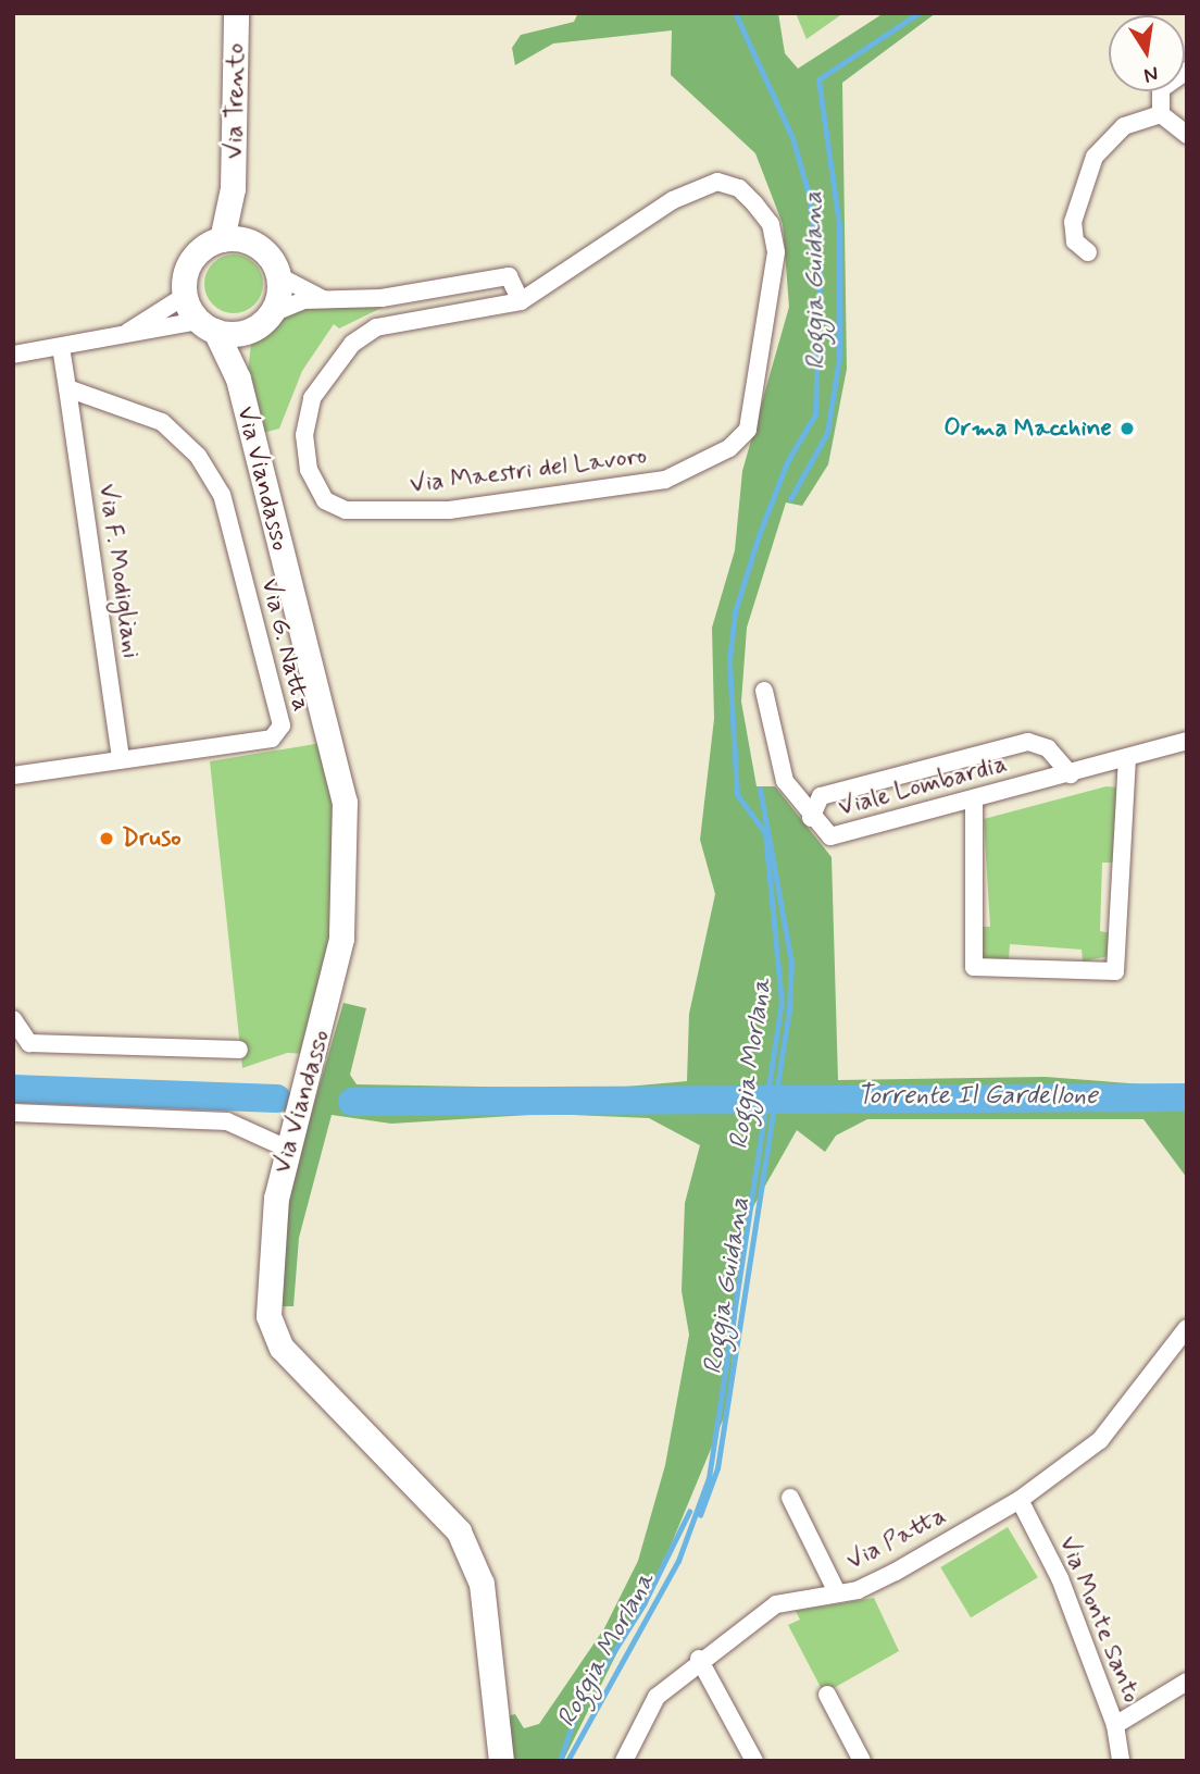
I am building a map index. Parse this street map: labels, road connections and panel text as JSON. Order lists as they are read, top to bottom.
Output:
{
  "streets": {
    "street": [
      "Via Trento",
      "Via Maestri del Lavoro",
      "Via Viandasso",
      "Via F. Modigliani",
      "Via G. Natta",
      "Viale Lombardia",
      "Via Patta",
      "Via Monte Santo"
    ]
  },
  "crossings": [
    ["Via Trento", "Via Viandasso"],
    ["Via F. Modigliani", "Via G. Natta"],
    ["Via Patta", "Via Monte Santo"]
  ],
  "water": ["Roggia Guidana", "Roggia Morlana", "Torrente Il Gardellone"],
  "places": ["Orma Macchine", "Druso"],
  "north": "bottom"
}
